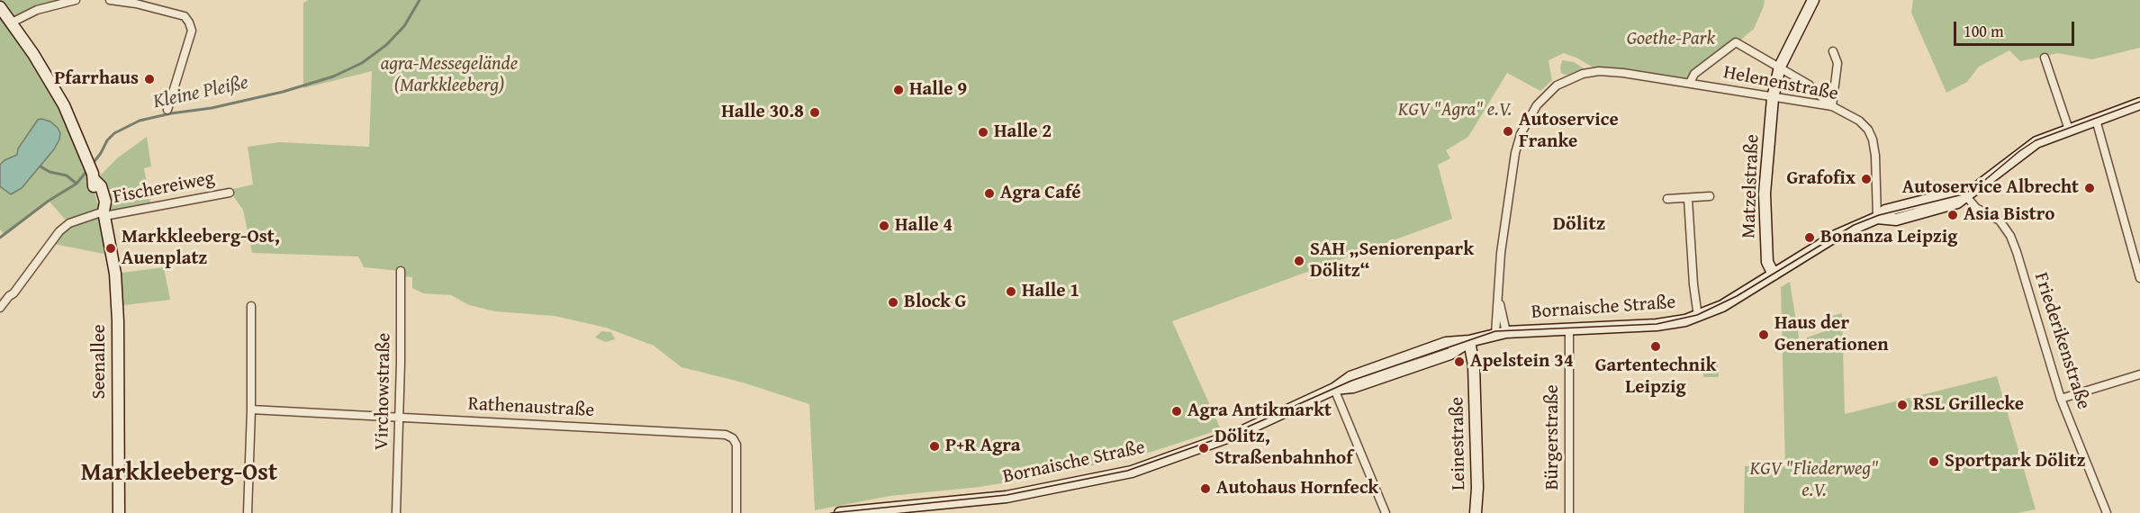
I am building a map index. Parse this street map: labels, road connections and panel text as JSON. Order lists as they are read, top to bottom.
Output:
{
  "streets": {
    "main road": [
      "Matzelstraße",
      "Bornaische Straße",
      "Seenallee",
      "Leinestraße"
    ],
    "street": [
      "Helenenstraße",
      "Fischereiweg",
      "Friederikenstraße",
      "Virchowstraße",
      "Rathenaustraße",
      "Bürgerstraße"
    ]
  },
  "crossings": [
    ["Helenenstraße", "Matzelstraße"],
    ["Helenenstraße", "Bornaische Straße"],
    ["Matzelstraße", "Bornaische Straße"],
    ["Fischereiweg", "Seenallee"],
    ["Bornaische Straße", "Friederikenstraße"],
    ["Bornaische Straße", "Bürgerstraße"],
    ["Bornaische Straße", "Leinestraße"],
    ["Virchowstraße", "Rathenaustraße"]
  ],
  "districts": ["Dölitz", "Markkleeberg-Ost"],
  "water": ["Kleine Pleiße"],
  "parks": [
    "Goethe-Park",
    "agra-Messegelände (Markkleeberg)",
    "KGV \"Agra\" e.V.",
    "KGV \"Fliederweg\" e.V."
  ],
  "places": [
    "Pfarrhaus",
    "Halle 9",
    "Halle 30.8",
    "Autoservice Franke",
    "Halle 2",
    "Grafofix",
    "Autoservice Albrecht",
    "Agra Café",
    "Asia Bistro",
    "Halle 4",
    "Bonanza Leipzig",
    "Markkleeberg-Ost, Auenplatz",
    "SAH „Seniorenpark Dölitz“",
    "Halle 1",
    "Block G",
    "Haus der Generationen",
    "Gartentechnik Leipzig",
    "Apelstein 34",
    "RSL Grillecke",
    "Agra Antikmarkt",
    "P+R Agra",
    "Dölitz, Straßenbahnhof",
    "Sportpark Dölitz",
    "Autohaus Hornfeck"
  ],
  "scale_bar": "100 m"
}
